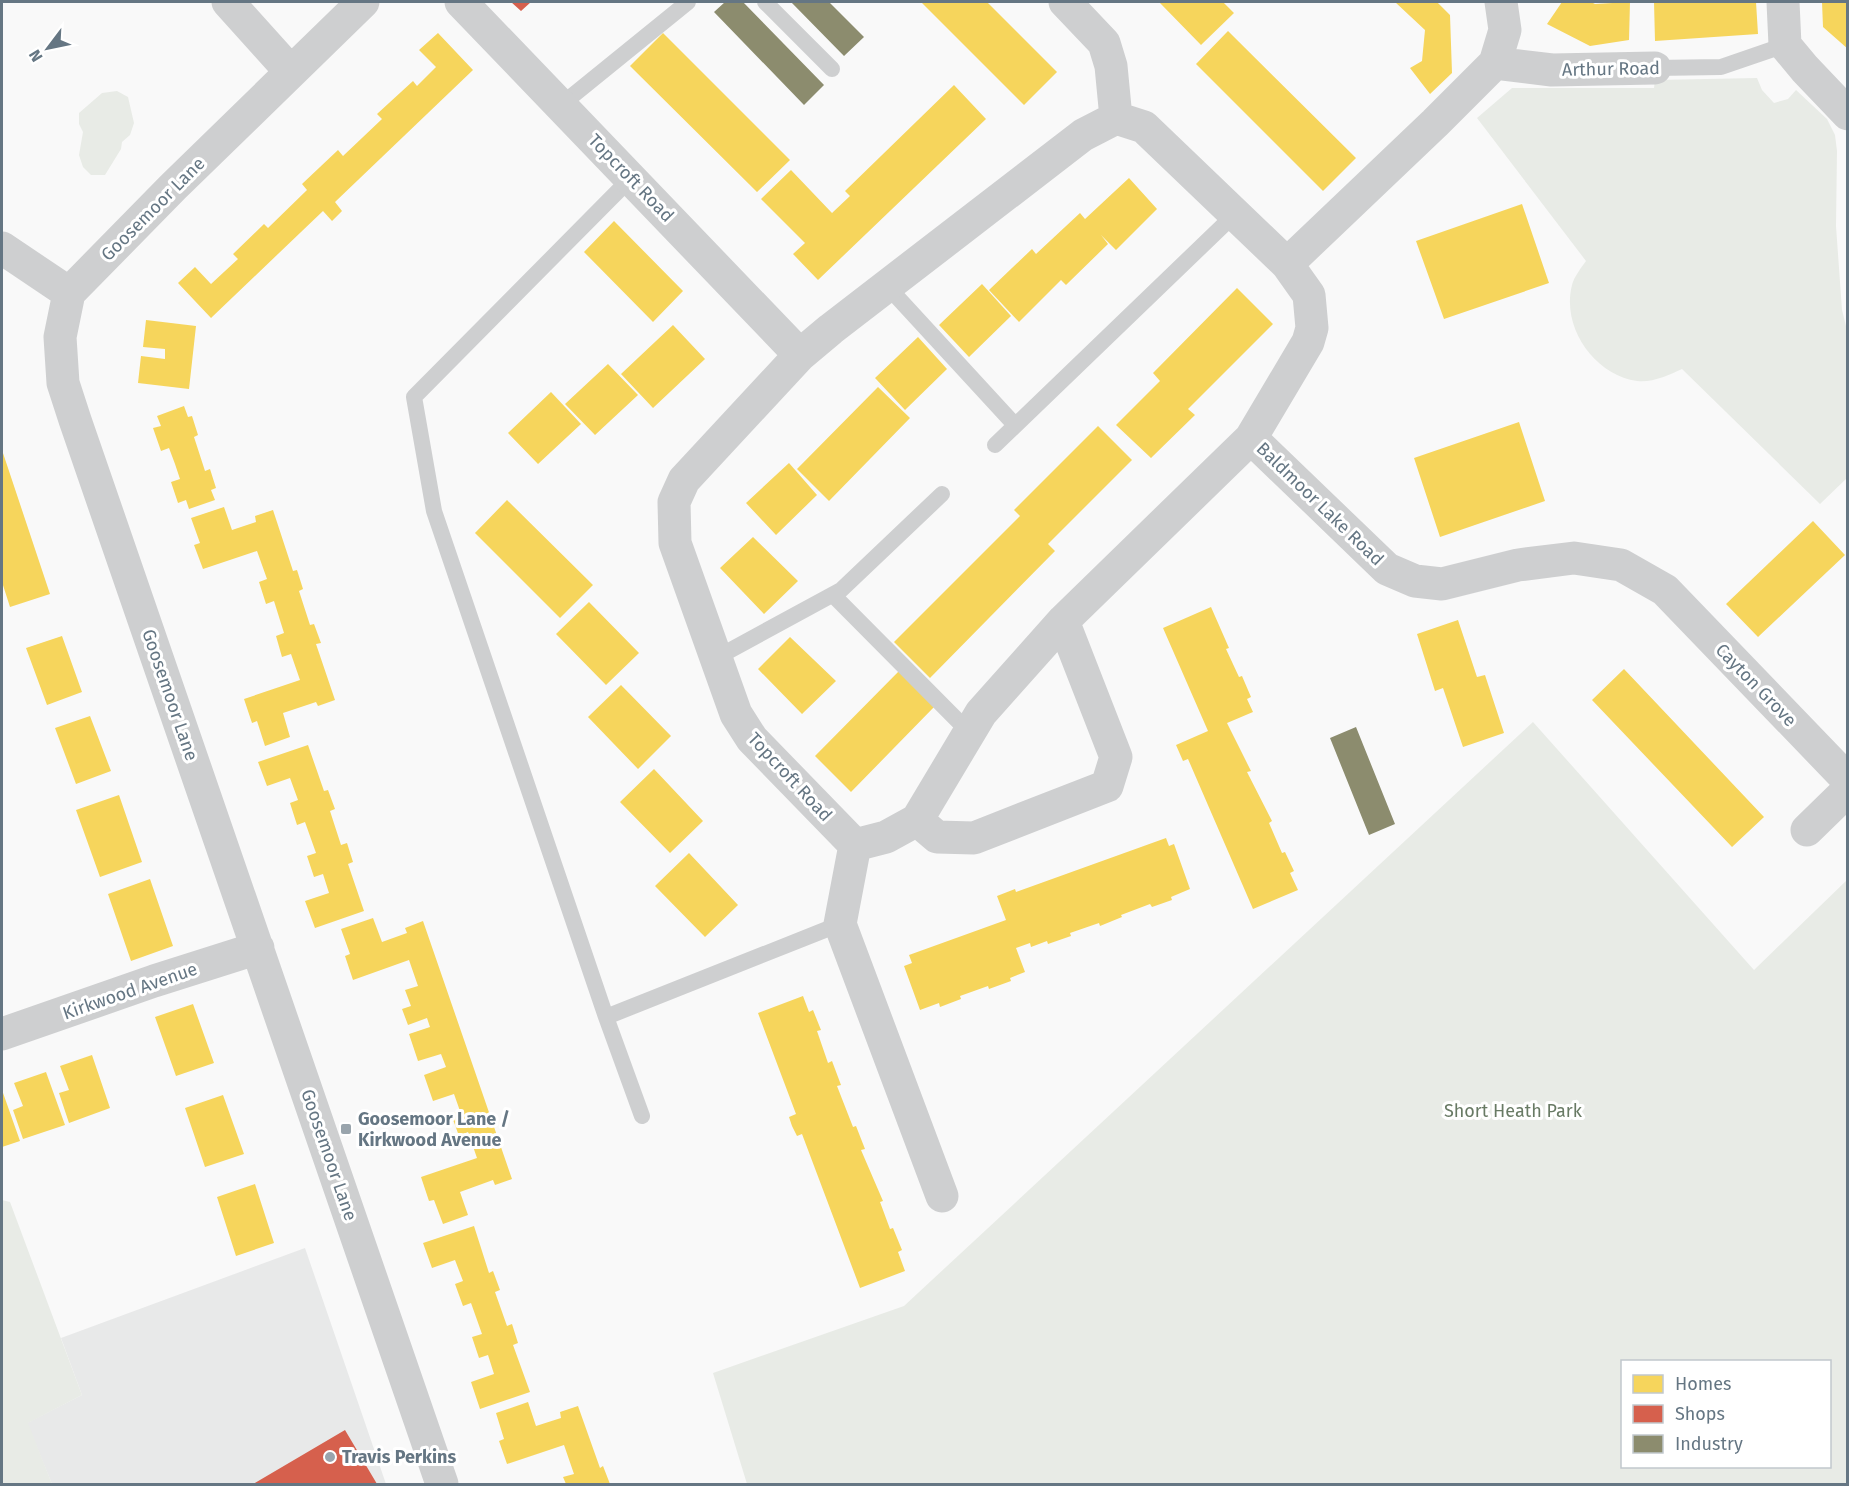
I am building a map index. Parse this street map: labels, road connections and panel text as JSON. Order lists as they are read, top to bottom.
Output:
{
  "streets": {
    "street": [
      "Arthur Road",
      "Topcroft Road",
      "Goosemoor Lane",
      "Baldmoor Lake Road",
      "Cayton Grove",
      "Kirkwood Avenue"
    ]
  },
  "crossings": [
    ["Goosemoor Lane", "Kirkwood Avenue"],
    ["Baldmoor Lake Road", "Cayton Grove"]
  ],
  "parks": ["Short Heath Park"],
  "places": {
    "transit": ["Goosemoor Lane / Kirkwood Avenue"],
    "other": ["Travis Perkins"]
  },
  "legend": ["Homes", "Shops", "Industry"],
  "north": "bottom left"
}
